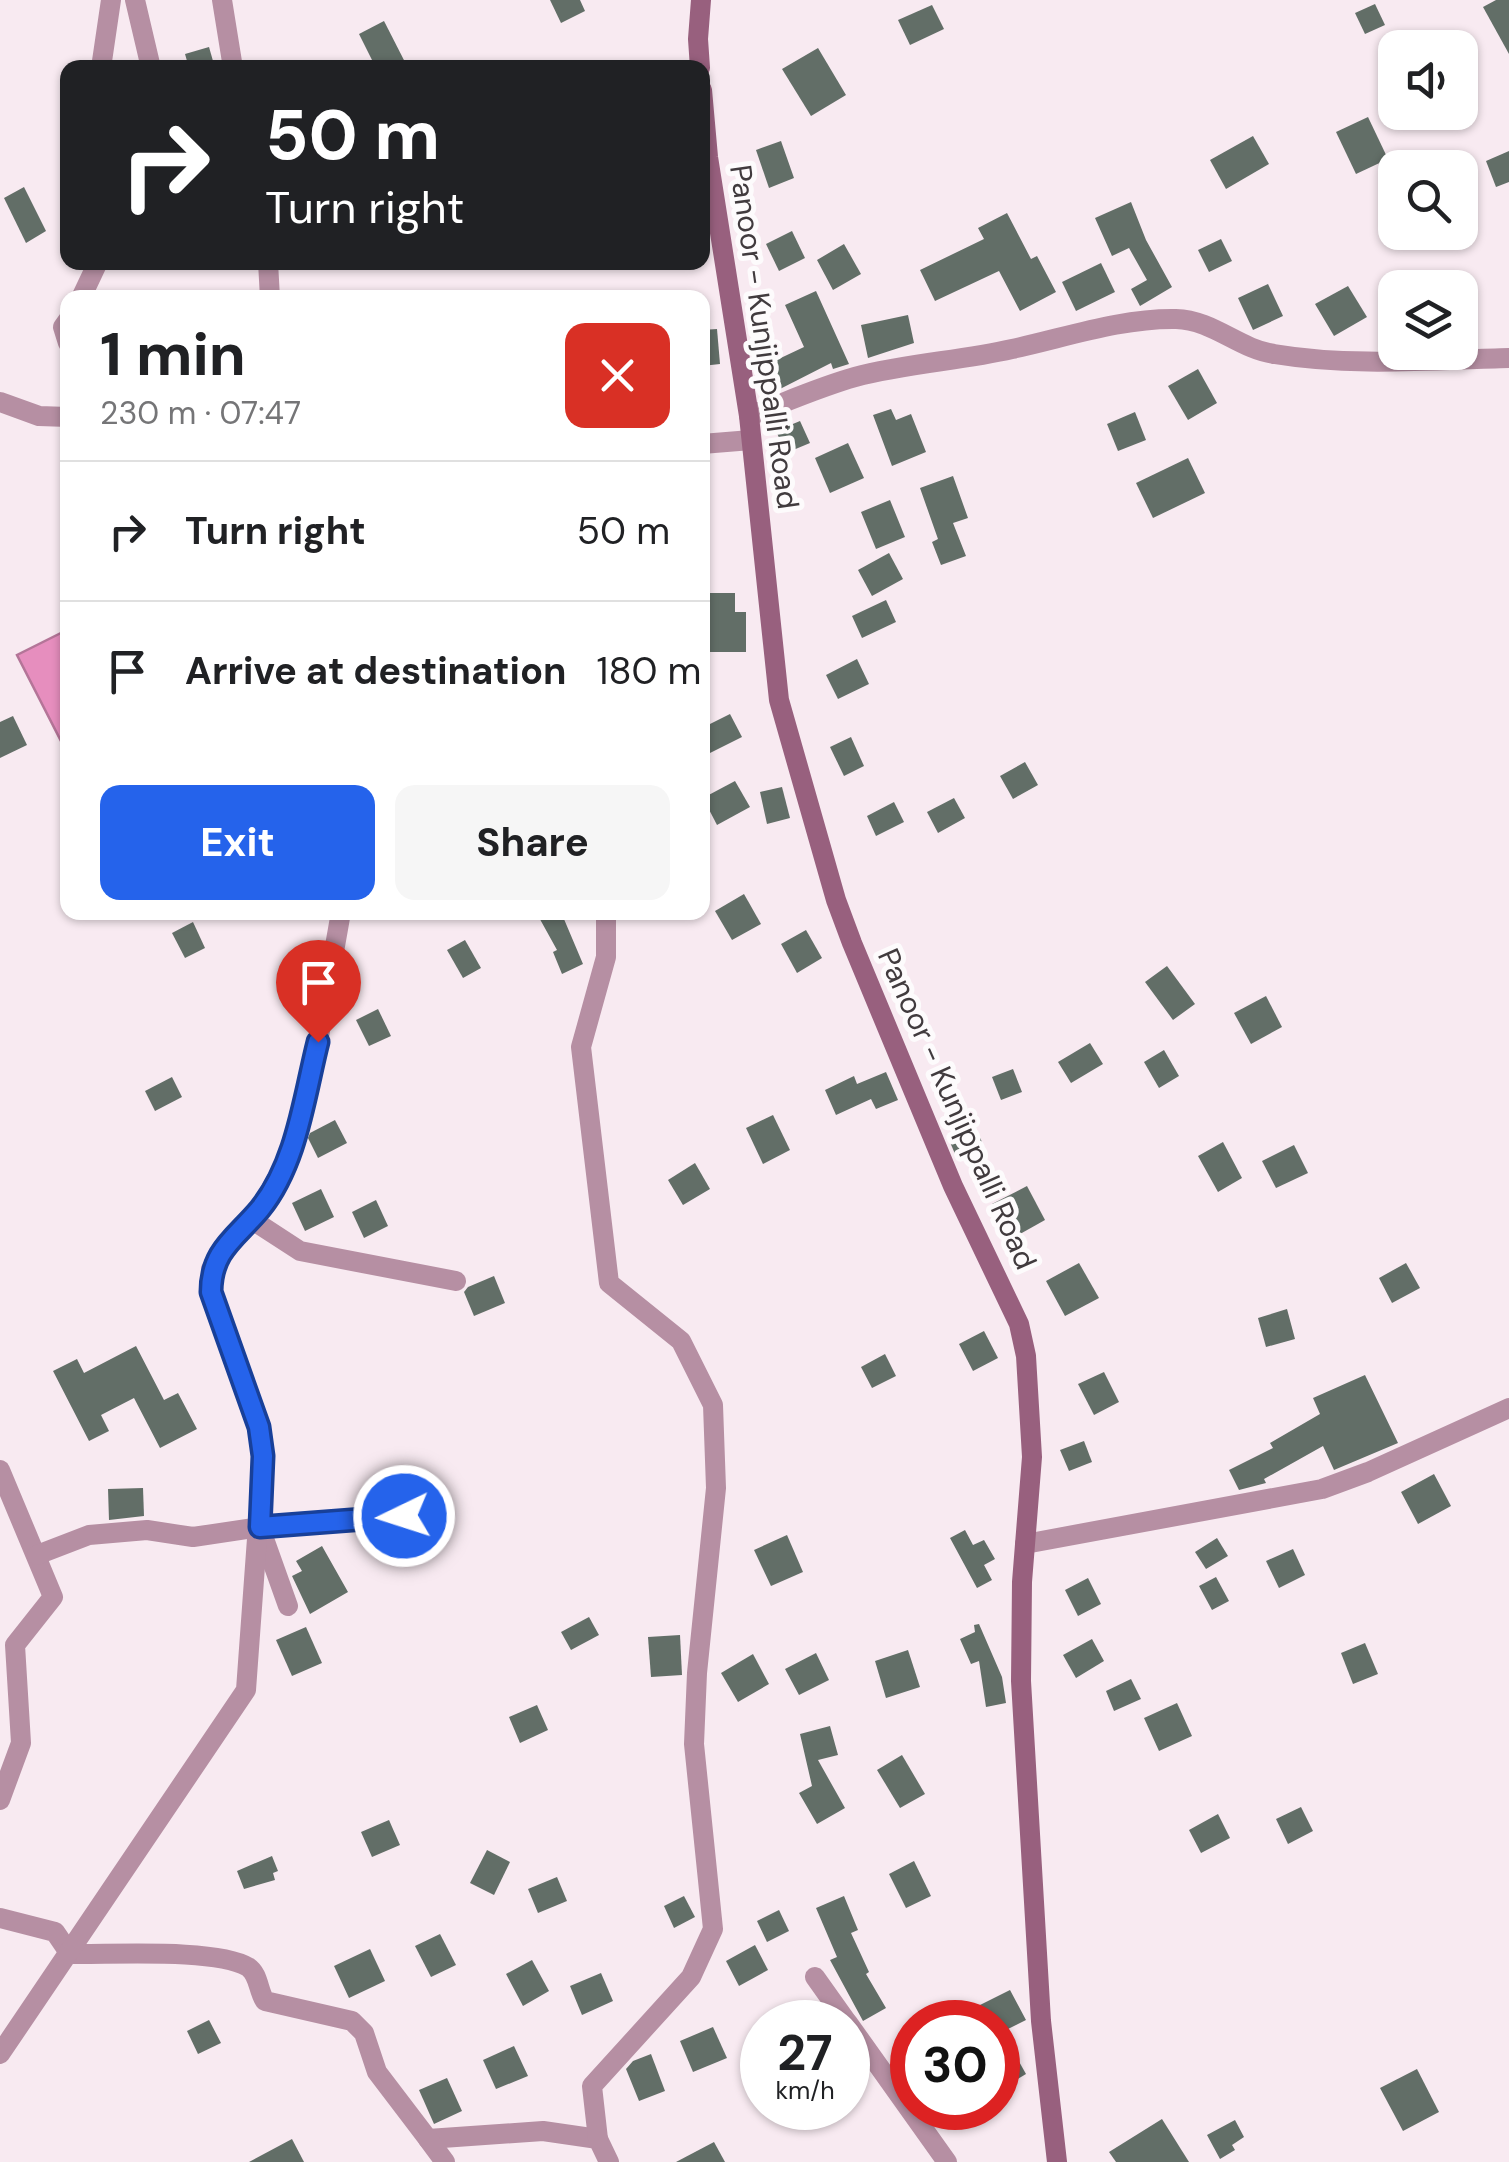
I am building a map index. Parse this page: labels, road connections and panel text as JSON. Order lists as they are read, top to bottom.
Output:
{
  "streets": {
    "main road": ["Panoor - Kunjippalli Road"]
  },
  "page": {
    "turn": ["50 m", "Turn right"],
    "heading": ["1 min", "230 m · 07:47"],
    "list": [
      {
        "name": "Turn right",
        "value": "50 m"
      },
      {
        "name": "Arrive at destination",
        "value": "180 m"
      }
    ],
    "buttons": ["Exit", "Share"],
    "speed": "27 km/h",
    "limit": "30"
  }
}
